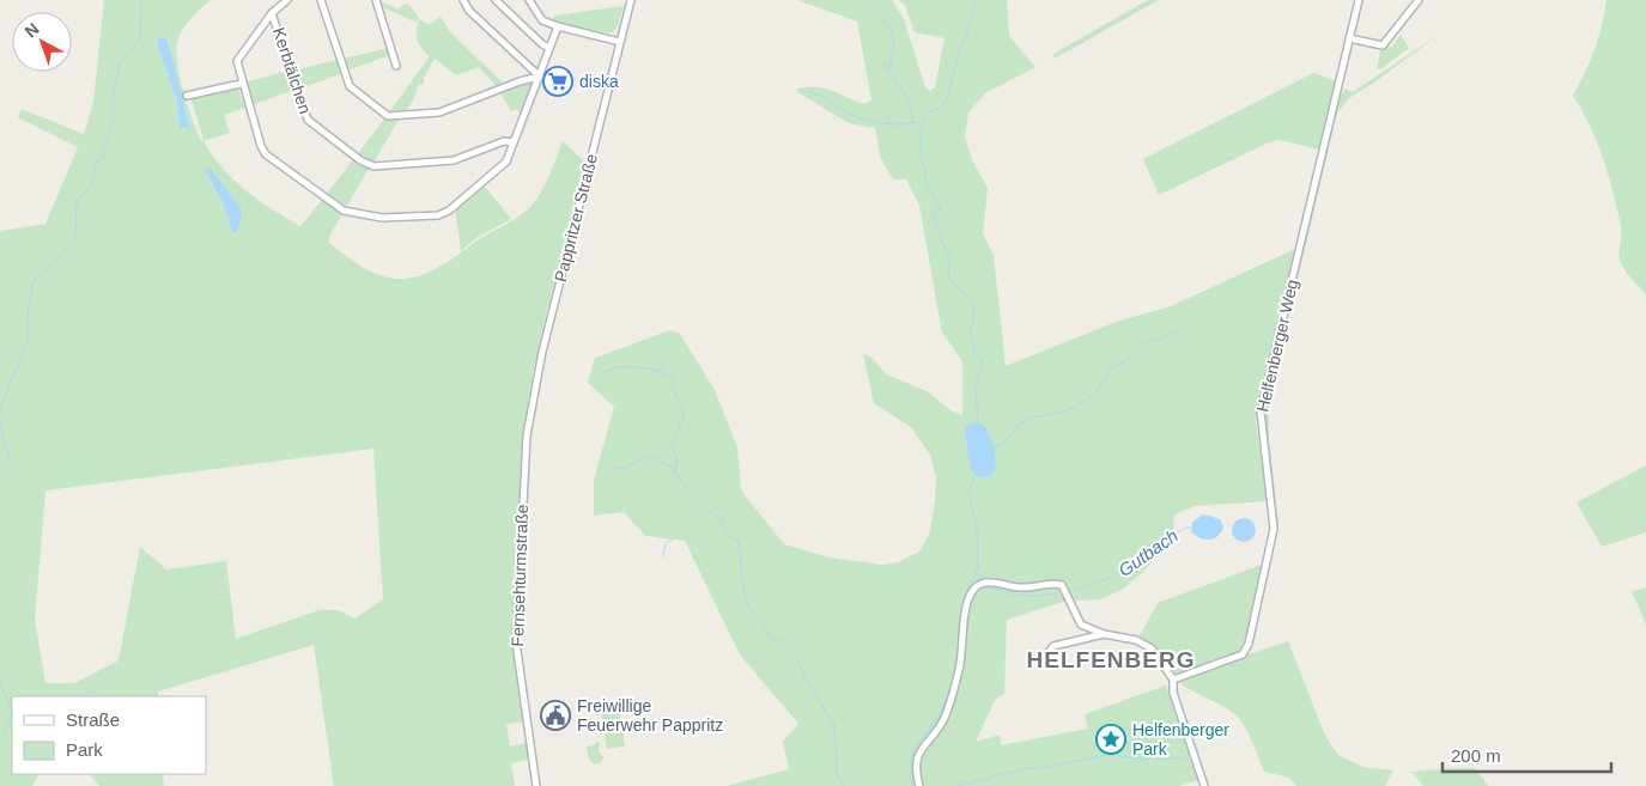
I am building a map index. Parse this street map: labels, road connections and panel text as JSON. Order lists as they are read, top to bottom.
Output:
{
  "streets": {
    "street": [
      "Kerbtälchen",
      "Pappritzer Straße",
      "Helfenberger Weg",
      "Fernsehturmstraße"
    ]
  },
  "crossings": [
    ["Pappritzer Straße", "Fernsehturmstraße"]
  ],
  "districts": ["HELFENBERG"],
  "water": ["Gutbach"],
  "places": {
    "supermarket": ["diska"],
    "public building": ["Freiwillige Feuerwehr Pappritz"],
    "place": ["Helfenberger Park"]
  },
  "legend": ["Straße", "Park"],
  "scale_bar": "200 m",
  "north": "top left"
}
